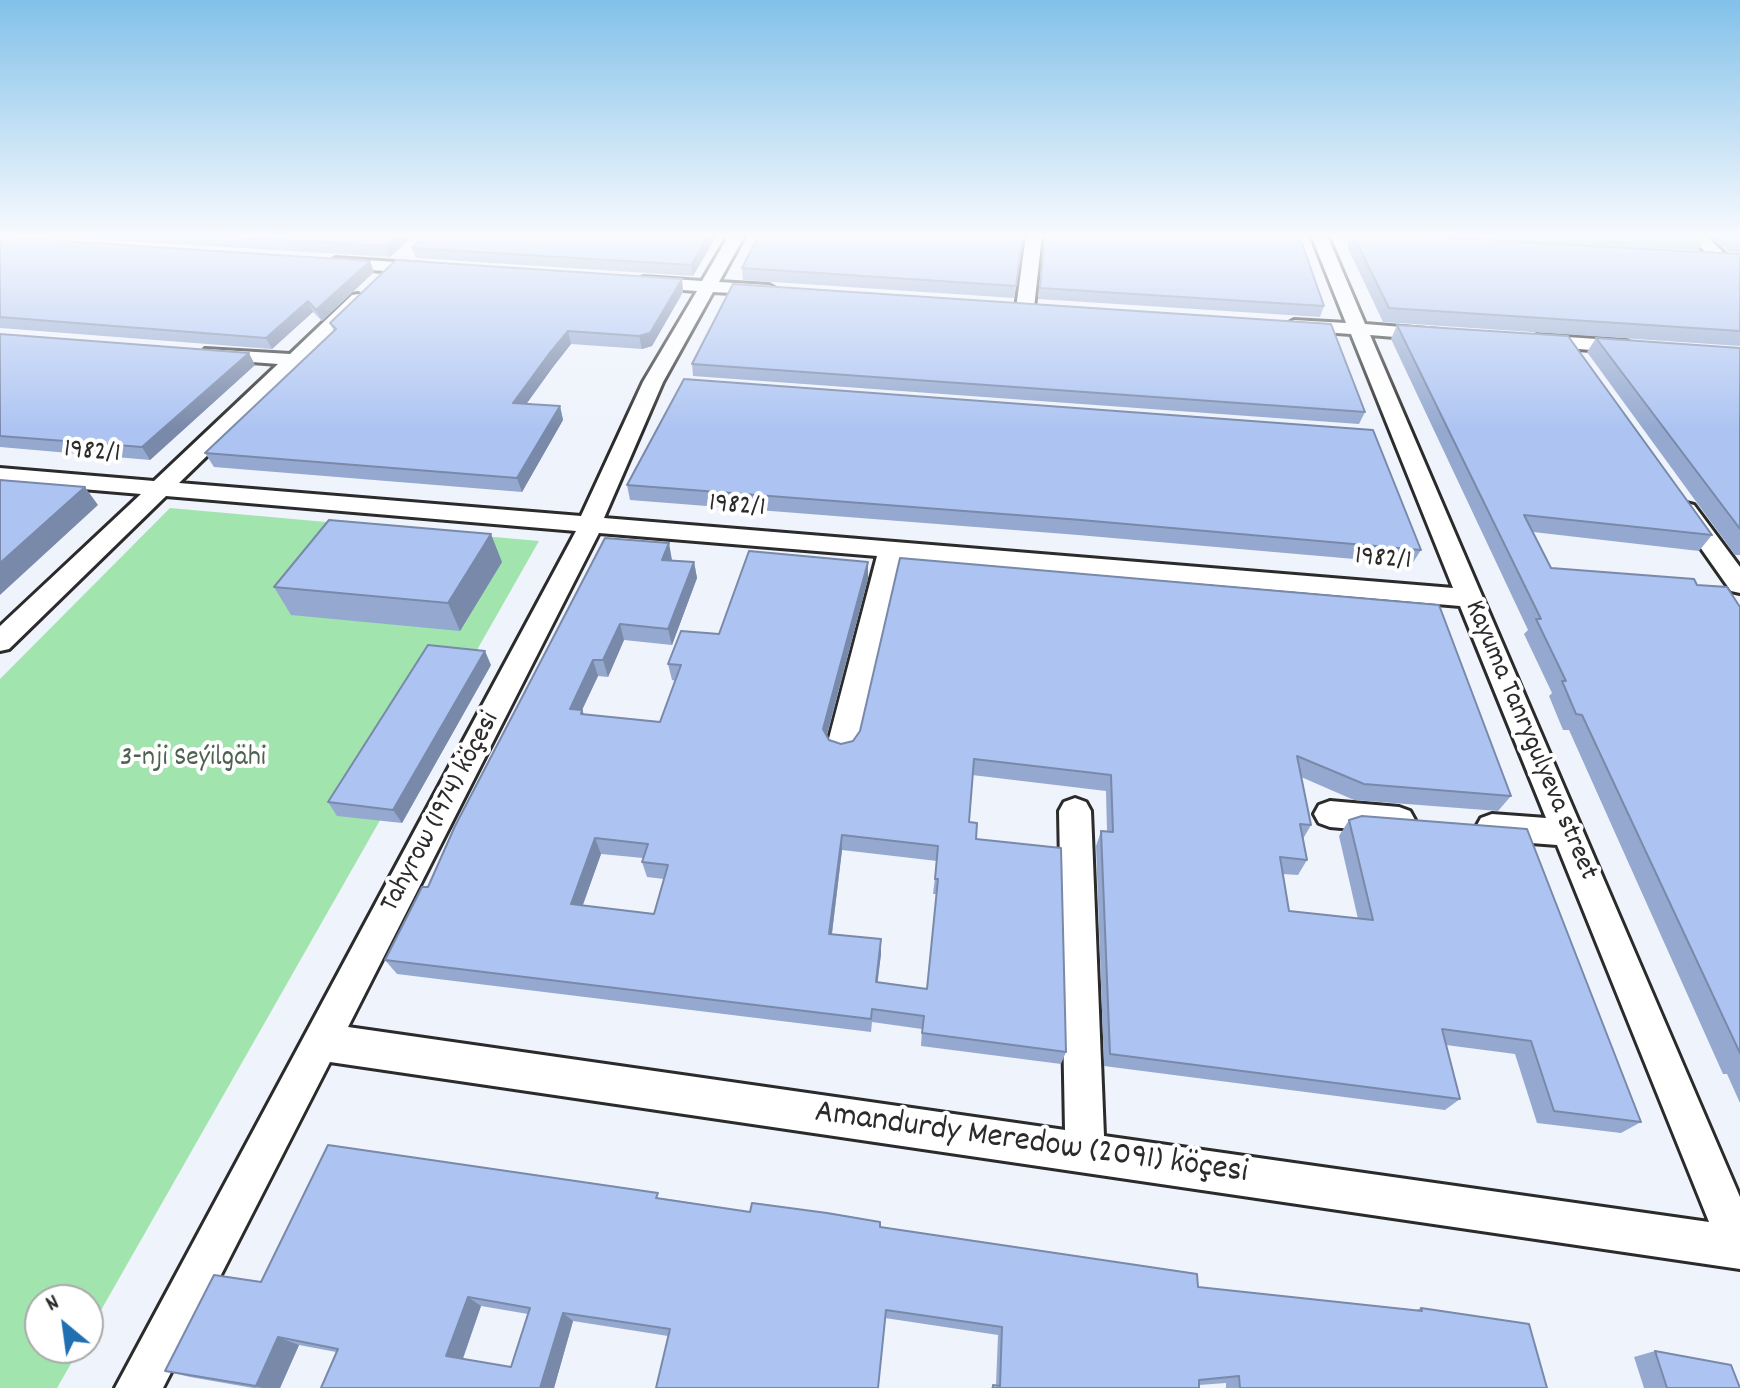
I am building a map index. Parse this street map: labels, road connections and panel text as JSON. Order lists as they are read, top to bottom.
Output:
{
  "streets": {
    "street": [
      "1982/1",
      "Kayuma Tanrygulyeva street",
      "Tahyrow (1974) köçesi",
      "Amandurdy Meredow (2091) köçesi"
    ]
  },
  "crossings": [
    ["1982/1", "Kayuma Tanrygulyeva street"],
    ["1982/1", "Tahyrow (1974) köçesi"],
    ["Kayuma Tanrygulyeva street", "Amandurdy Meredow (2091) köçesi"],
    ["Tahyrow (1974) köçesi", "Amandurdy Meredow (2091) köçesi"]
  ],
  "parks": ["3-nji Seýilgähi"],
  "north": "top left"
}
